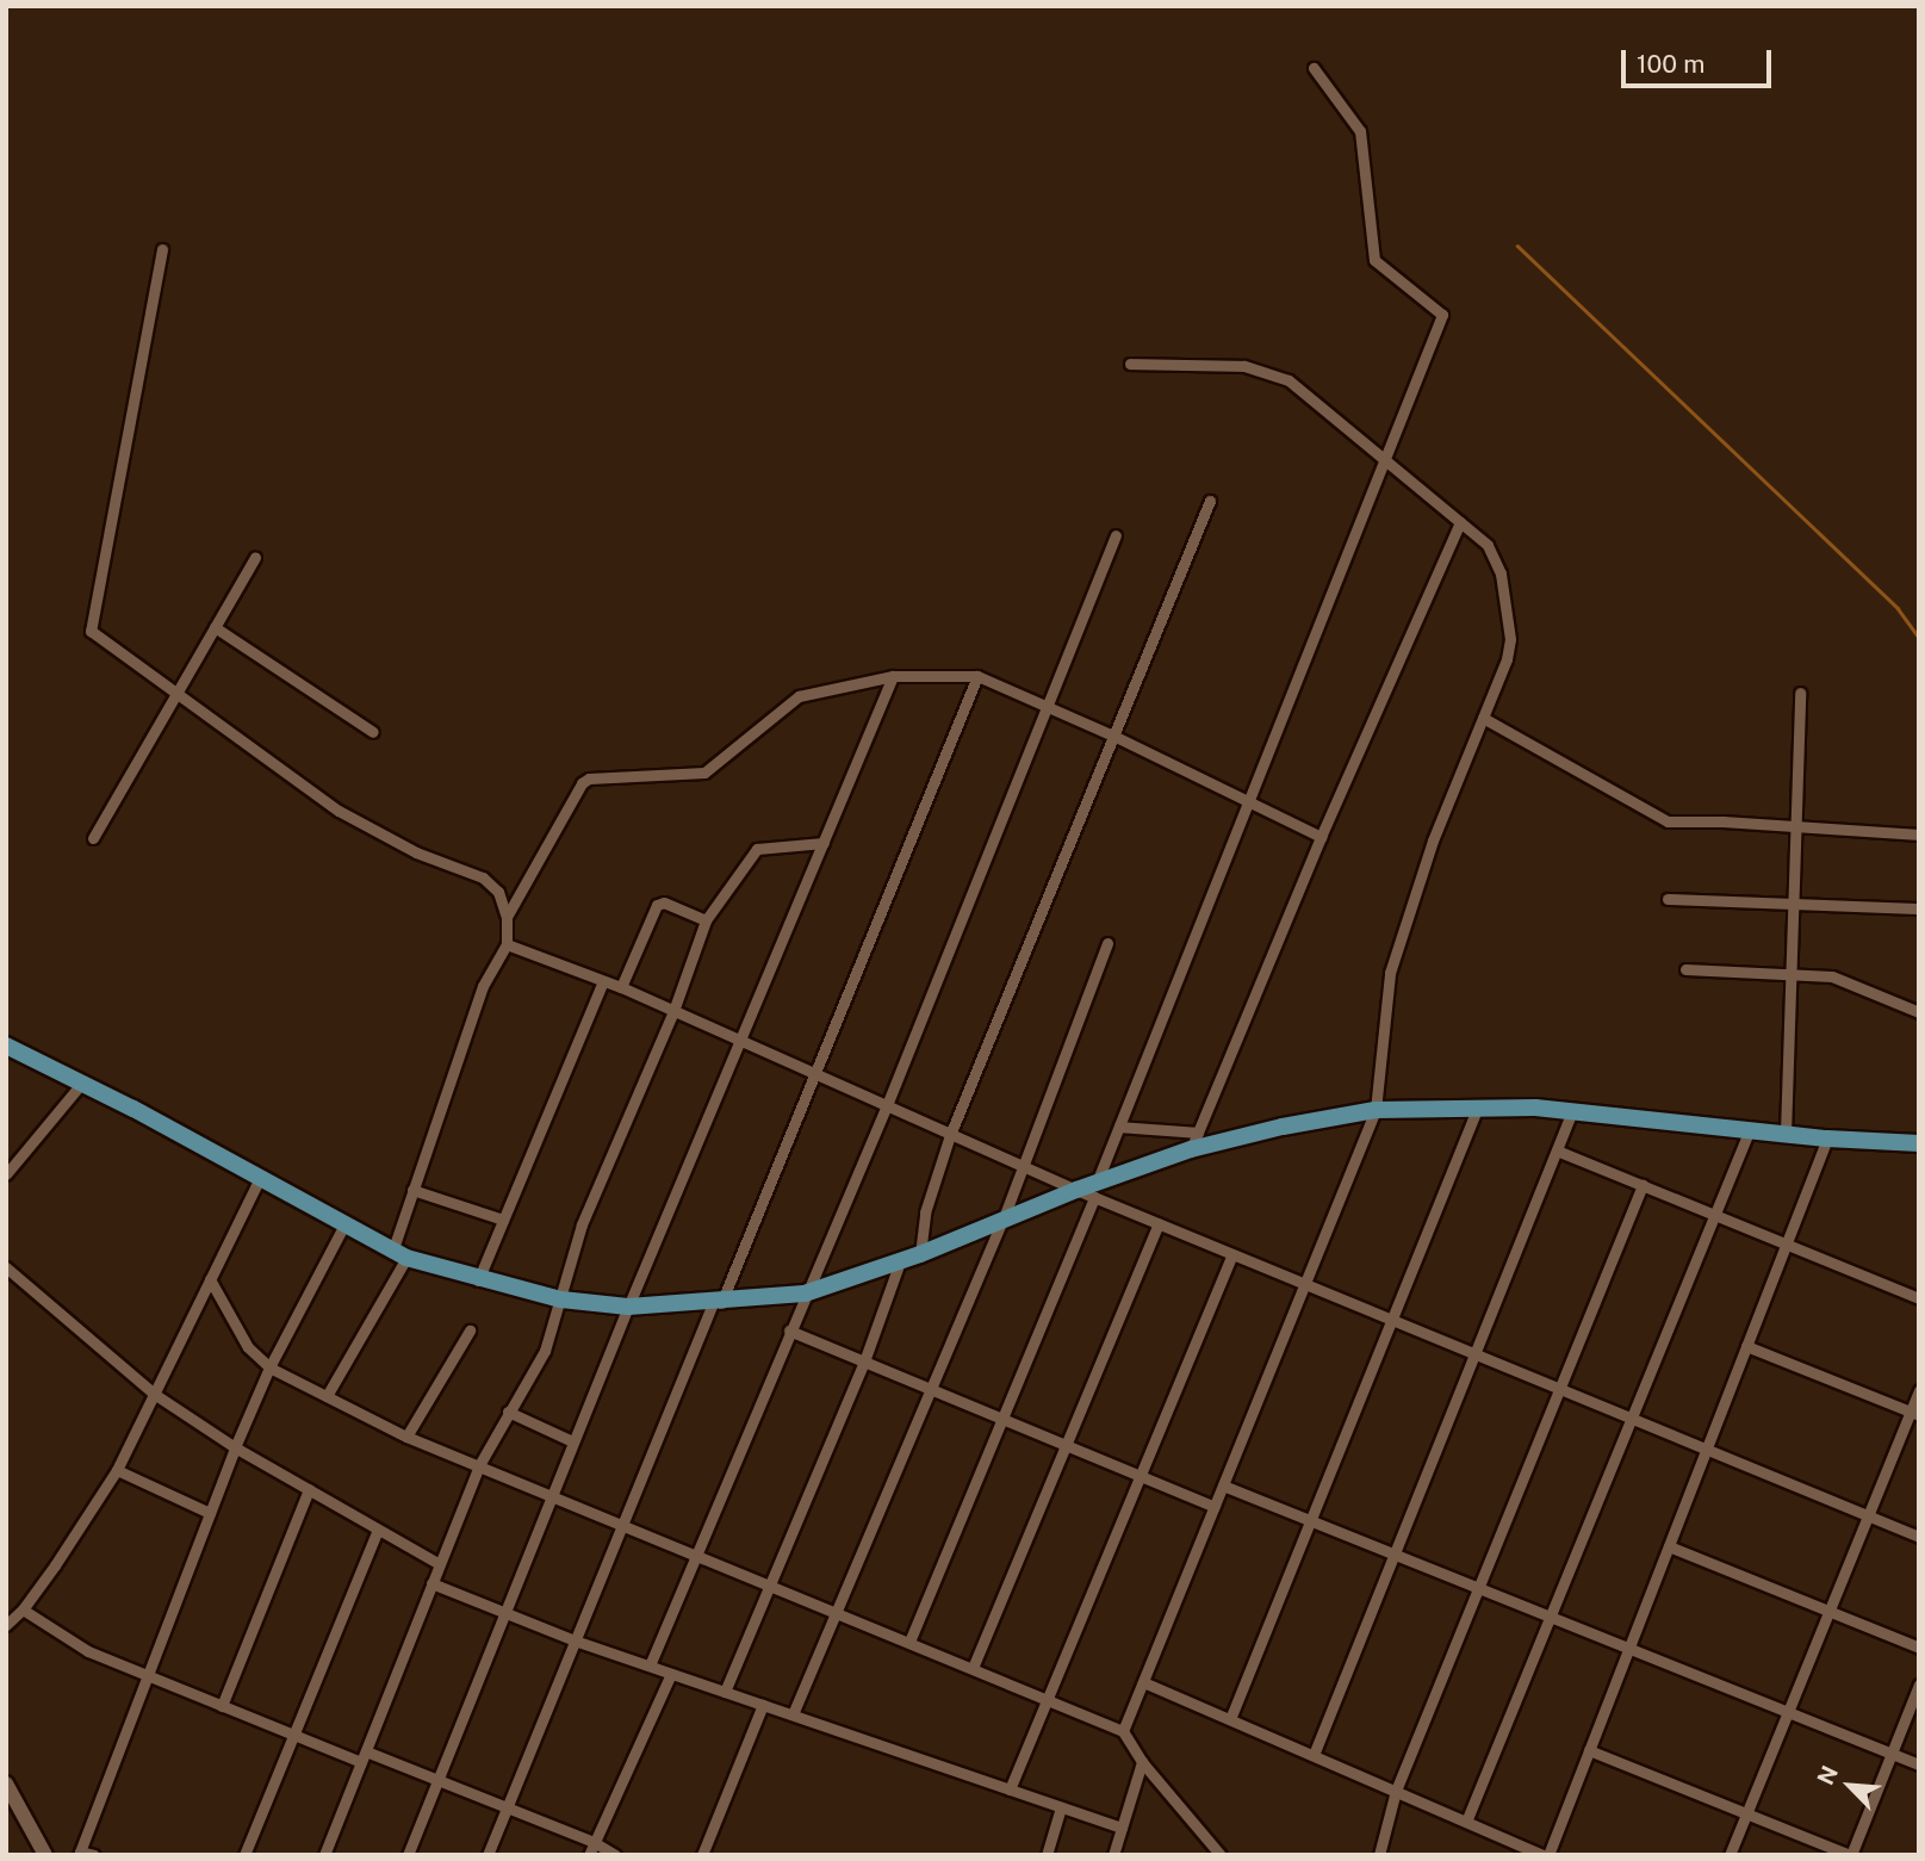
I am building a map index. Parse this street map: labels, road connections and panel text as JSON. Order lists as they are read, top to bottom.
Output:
{
  "scale_bar": "100 m",
  "north": "top left"
}
